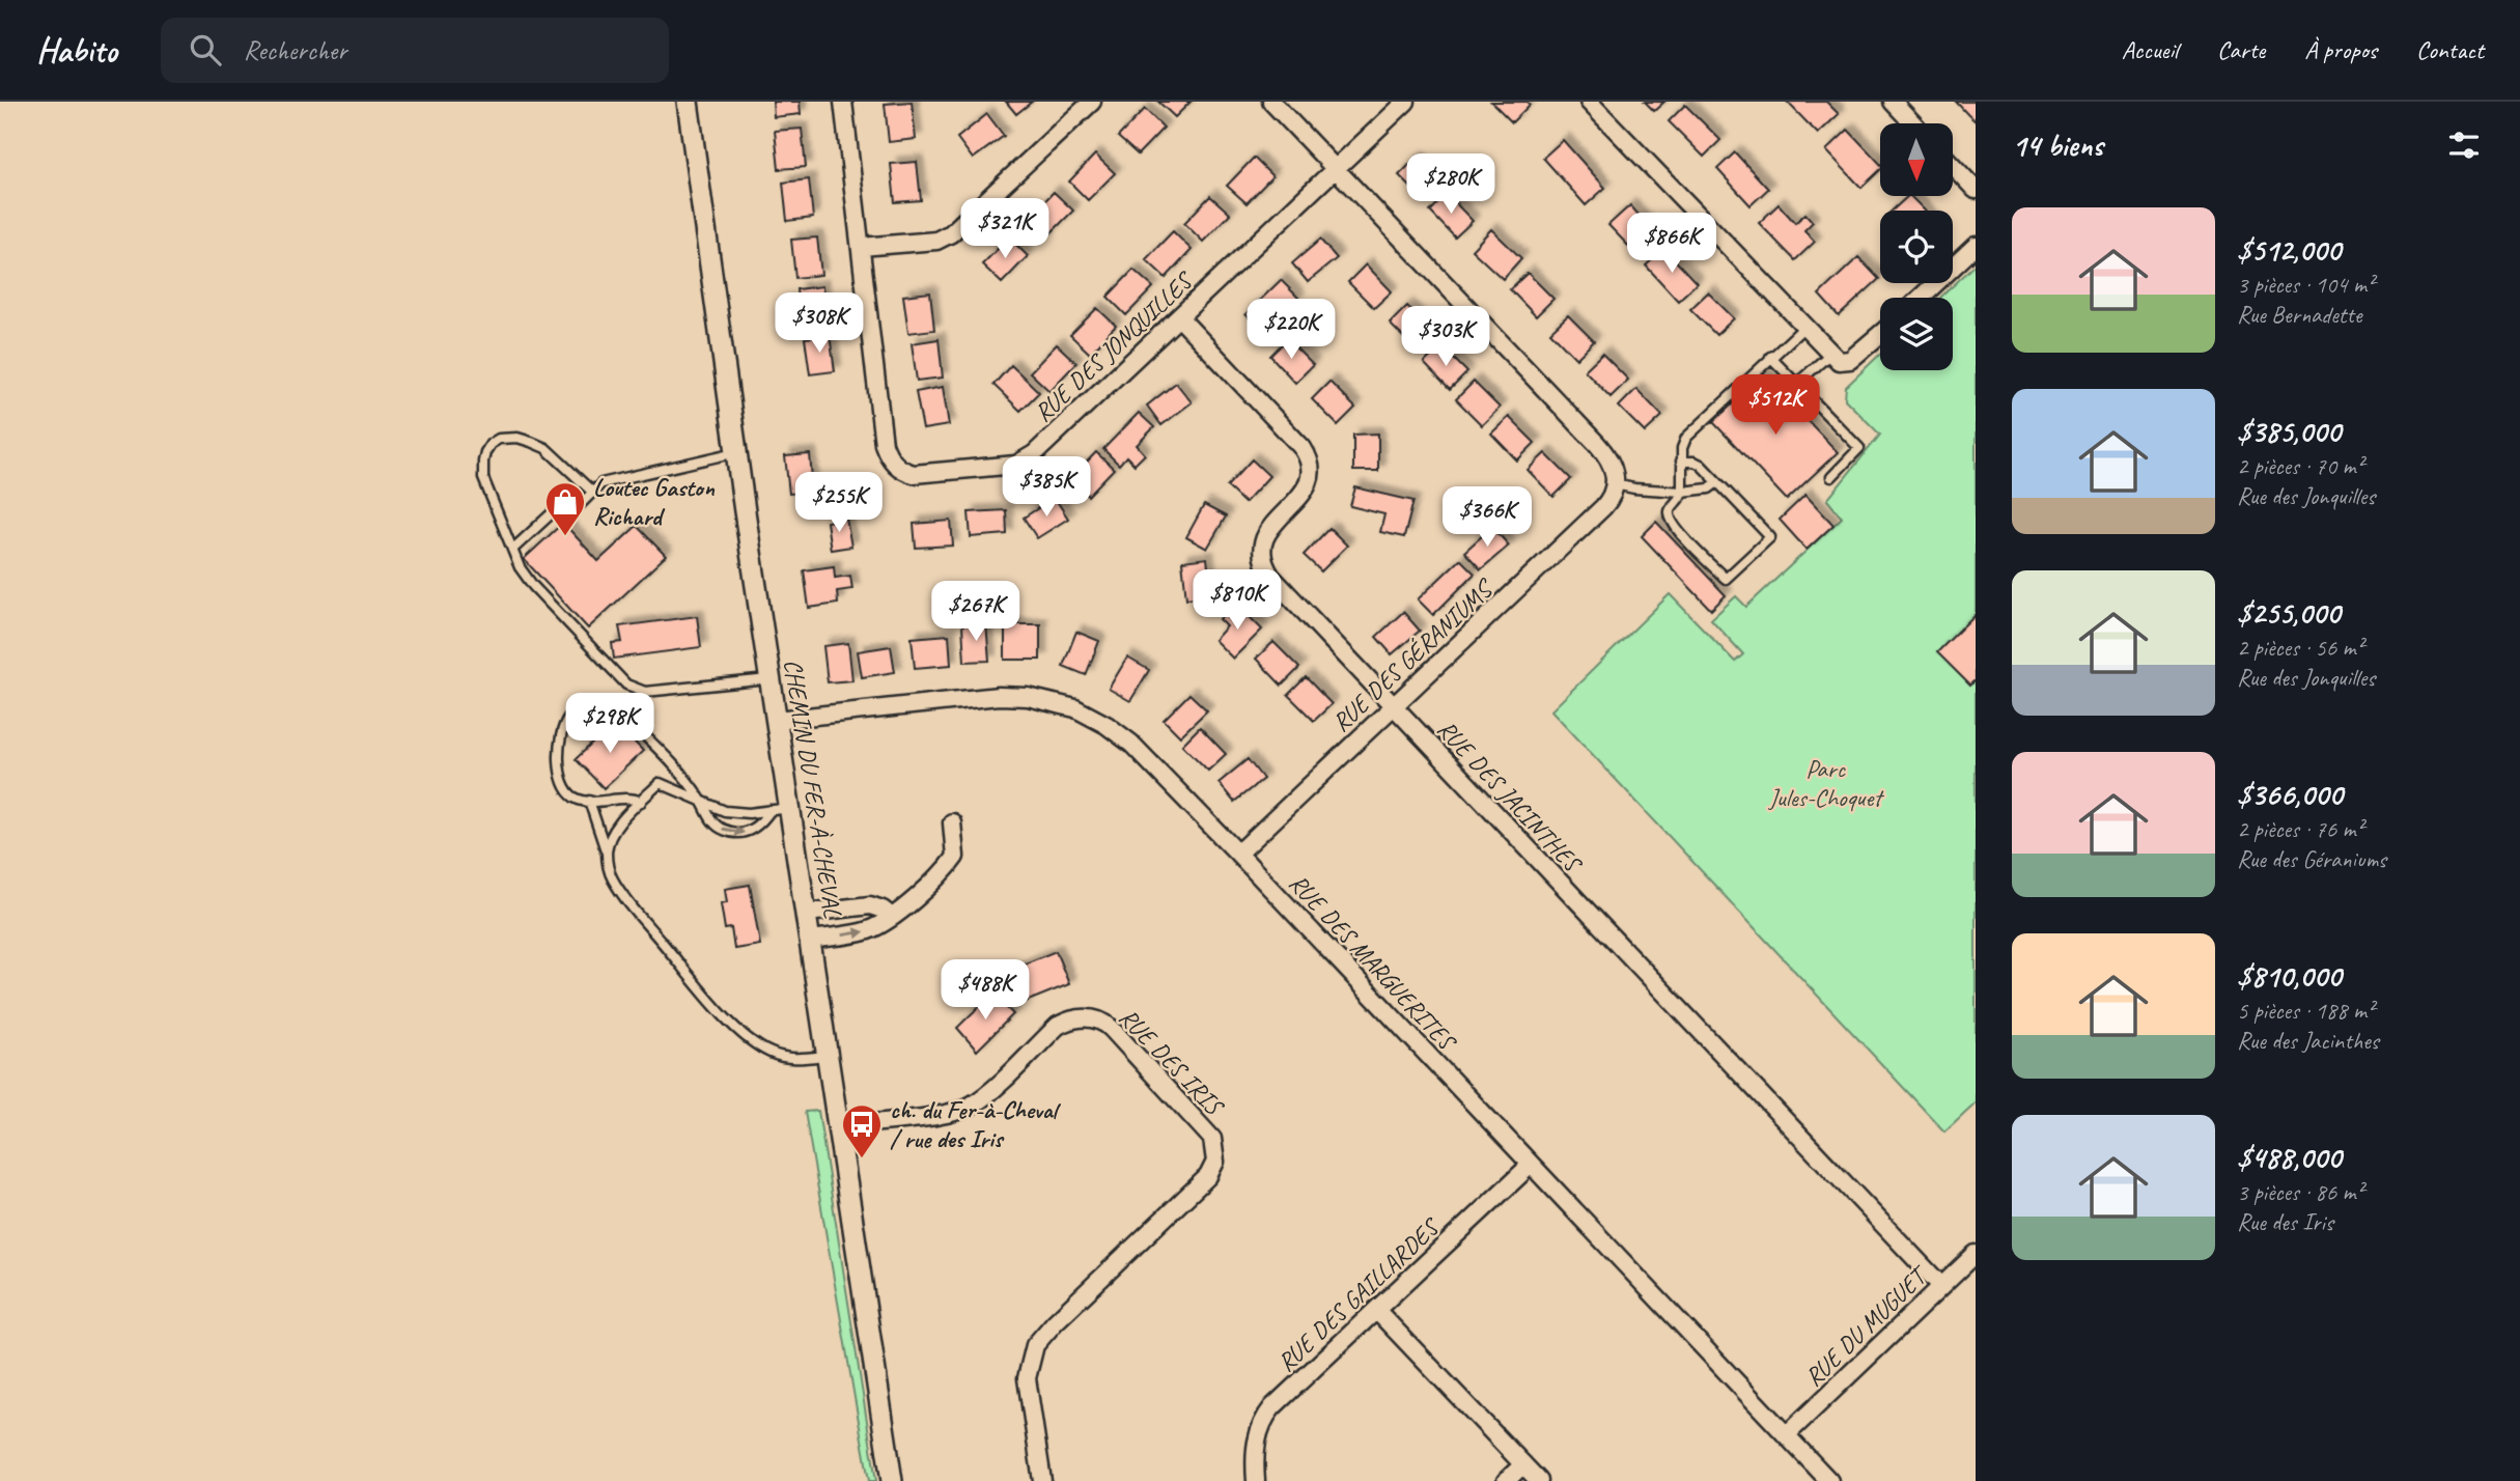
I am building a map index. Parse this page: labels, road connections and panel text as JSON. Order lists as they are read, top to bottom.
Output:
{
  "streets": {
    "street": [
      "RUE DES JONQUILLES",
      "RUE DES GÉRANIUMS",
      "CHEMIN DU FER-À-CHEVAL",
      "RUE DES JACINTHES",
      "RUE DES MARGUERITES",
      "RUE DES IRIS",
      "RUE DES GAILLARDES",
      "RUE DU MUGUET"
    ]
  },
  "crossings": [
    ["RUE DES JONQUILLES", "RUE DES JACINTHES"],
    ["RUE DES GÉRANIUMS", "RUE DES JACINTHES"],
    ["RUE DES GÉRANIUMS", "RUE DES MARGUERITES"],
    ["CHEMIN DU FER-À-CHEVAL", "RUE DES MARGUERITES"],
    ["CHEMIN DU FER-À-CHEVAL", "RUE DES IRIS"],
    ["RUE DES JACINTHES", "RUE DU MUGUET"],
    ["RUE DES MARGUERITES", "RUE DES GAILLARDES"],
    ["RUE DES MARGUERITES", "RUE DU MUGUET"]
  ],
  "parks": ["Parc Jules-Choquet"],
  "places": {
    "shop": ["Loutec Gaston Richard"],
    "bus stop": ["ch. du Fer-à-Cheval / rue des Iris"]
  },
  "north": "bottom",
  "page": {
    "header": "Habito",
    "search": "Rechercher",
    "nav": [
      "Accueil",
      "Carte",
      "À propos",
      "Contact"
    ],
    "heading": "14 biens",
    "price": [
      "$280K",
      "$321K",
      "$866K",
      "$308K",
      "$220K",
      "$303K",
      "$512K",
      "$385K",
      "$255K",
      "$366K",
      "$810K",
      "$267K",
      "$298K",
      "$488K"
    ],
    "list": [
      {
        "name": "$512,000",
        "note": "3 pièces · 104 m² · Rue Bernadette"
      },
      {
        "name": "$385,000",
        "note": "2 pièces · 70 m² · Rue des Jonquilles"
      },
      {
        "name": "$255,000",
        "note": "2 pièces · 56 m² · Rue des Jonquilles"
      },
      {
        "name": "$366,000",
        "note": "2 pièces · 76 m² · Rue des Géraniums"
      },
      {
        "name": "$810,000",
        "note": "5 pièces · 188 m² · Rue des Jacinthes"
      },
      {
        "name": "$488,000",
        "note": "3 pièces · 86 m² · Rue des Iris"
      }
    ]
  }
}
